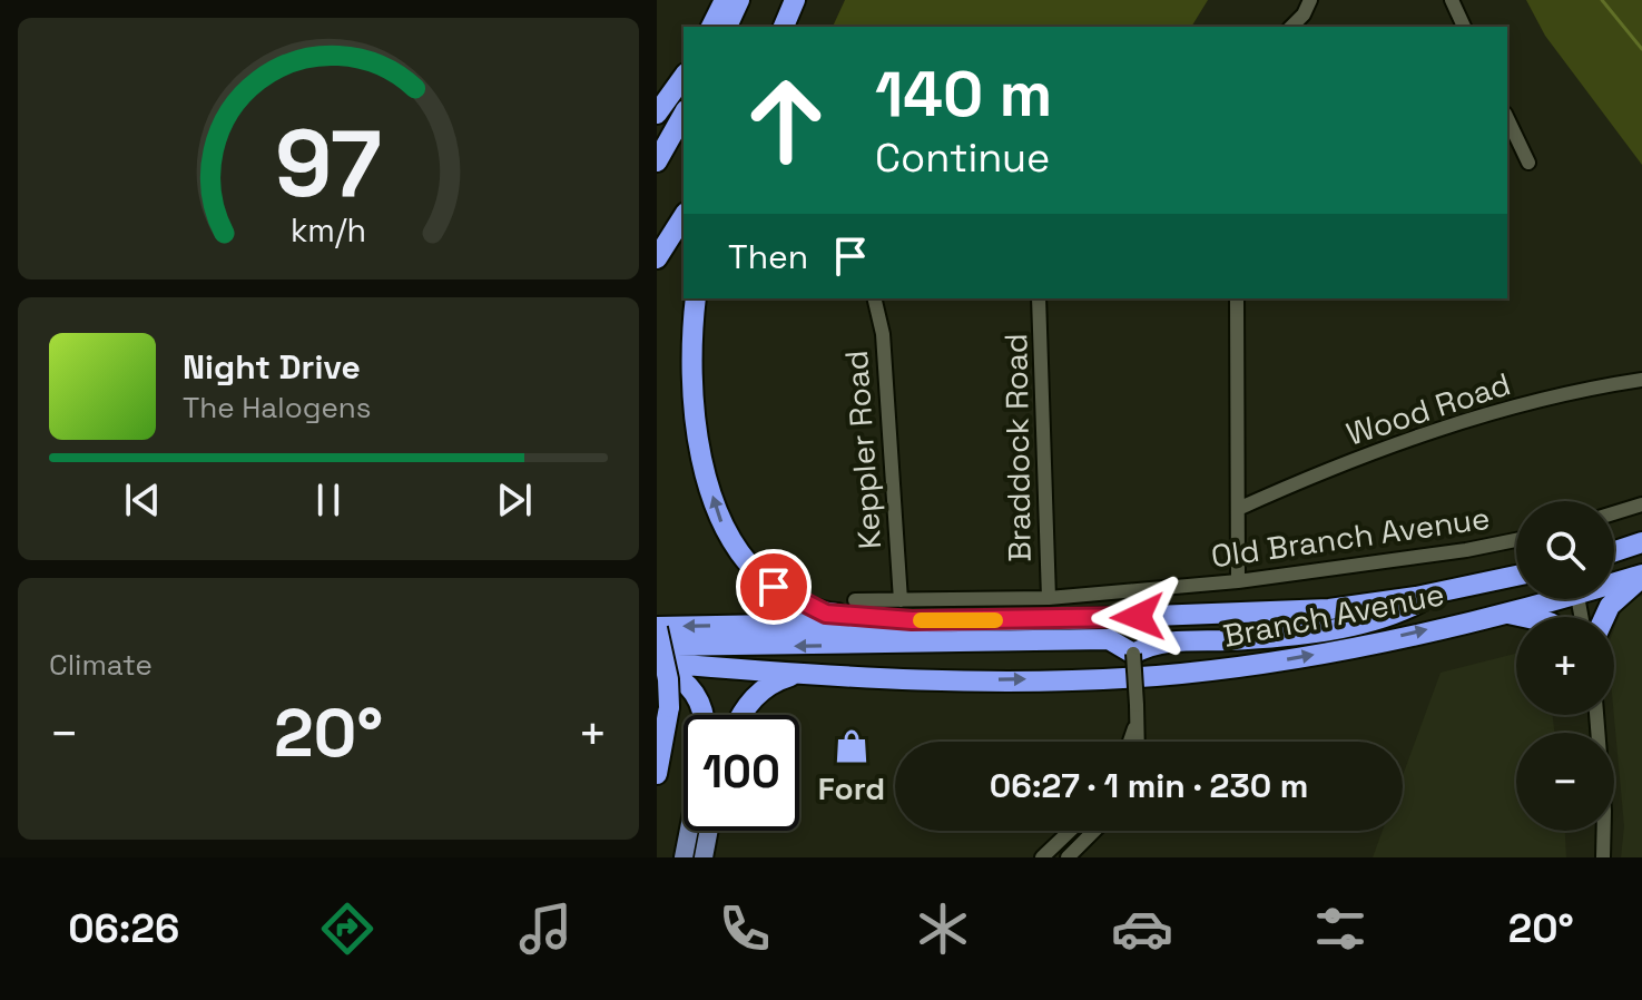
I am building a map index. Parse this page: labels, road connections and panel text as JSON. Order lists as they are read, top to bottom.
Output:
{
  "streets": {
    "highway": ["Branch Avenue"],
    "street": [
      "Wood Road",
      "Braddock Road",
      "Keppler Road",
      "Old Branch Avenue"
    ]
  },
  "crossings": [
    ["Braddock Road", "Old Branch Avenue"],
    ["Keppler Road", "Old Branch Avenue"]
  ],
  "places": {
    "shop": ["Ford"]
  },
  "page": {
    "turn": ["140 m", "Continue"],
    "then": "Then",
    "song": ["Night Drive", "The Halogens"],
    "map_buttons": ["+", "−"],
    "tile": "Climate",
    "heat": ["−", "20°", "+"],
    "limit": "100",
    "trip": "06:27 · 1 min · 230 m",
    "tabs": ["06:26", "20°"],
    "gauge": ["97", "km/h"]
  }
}
